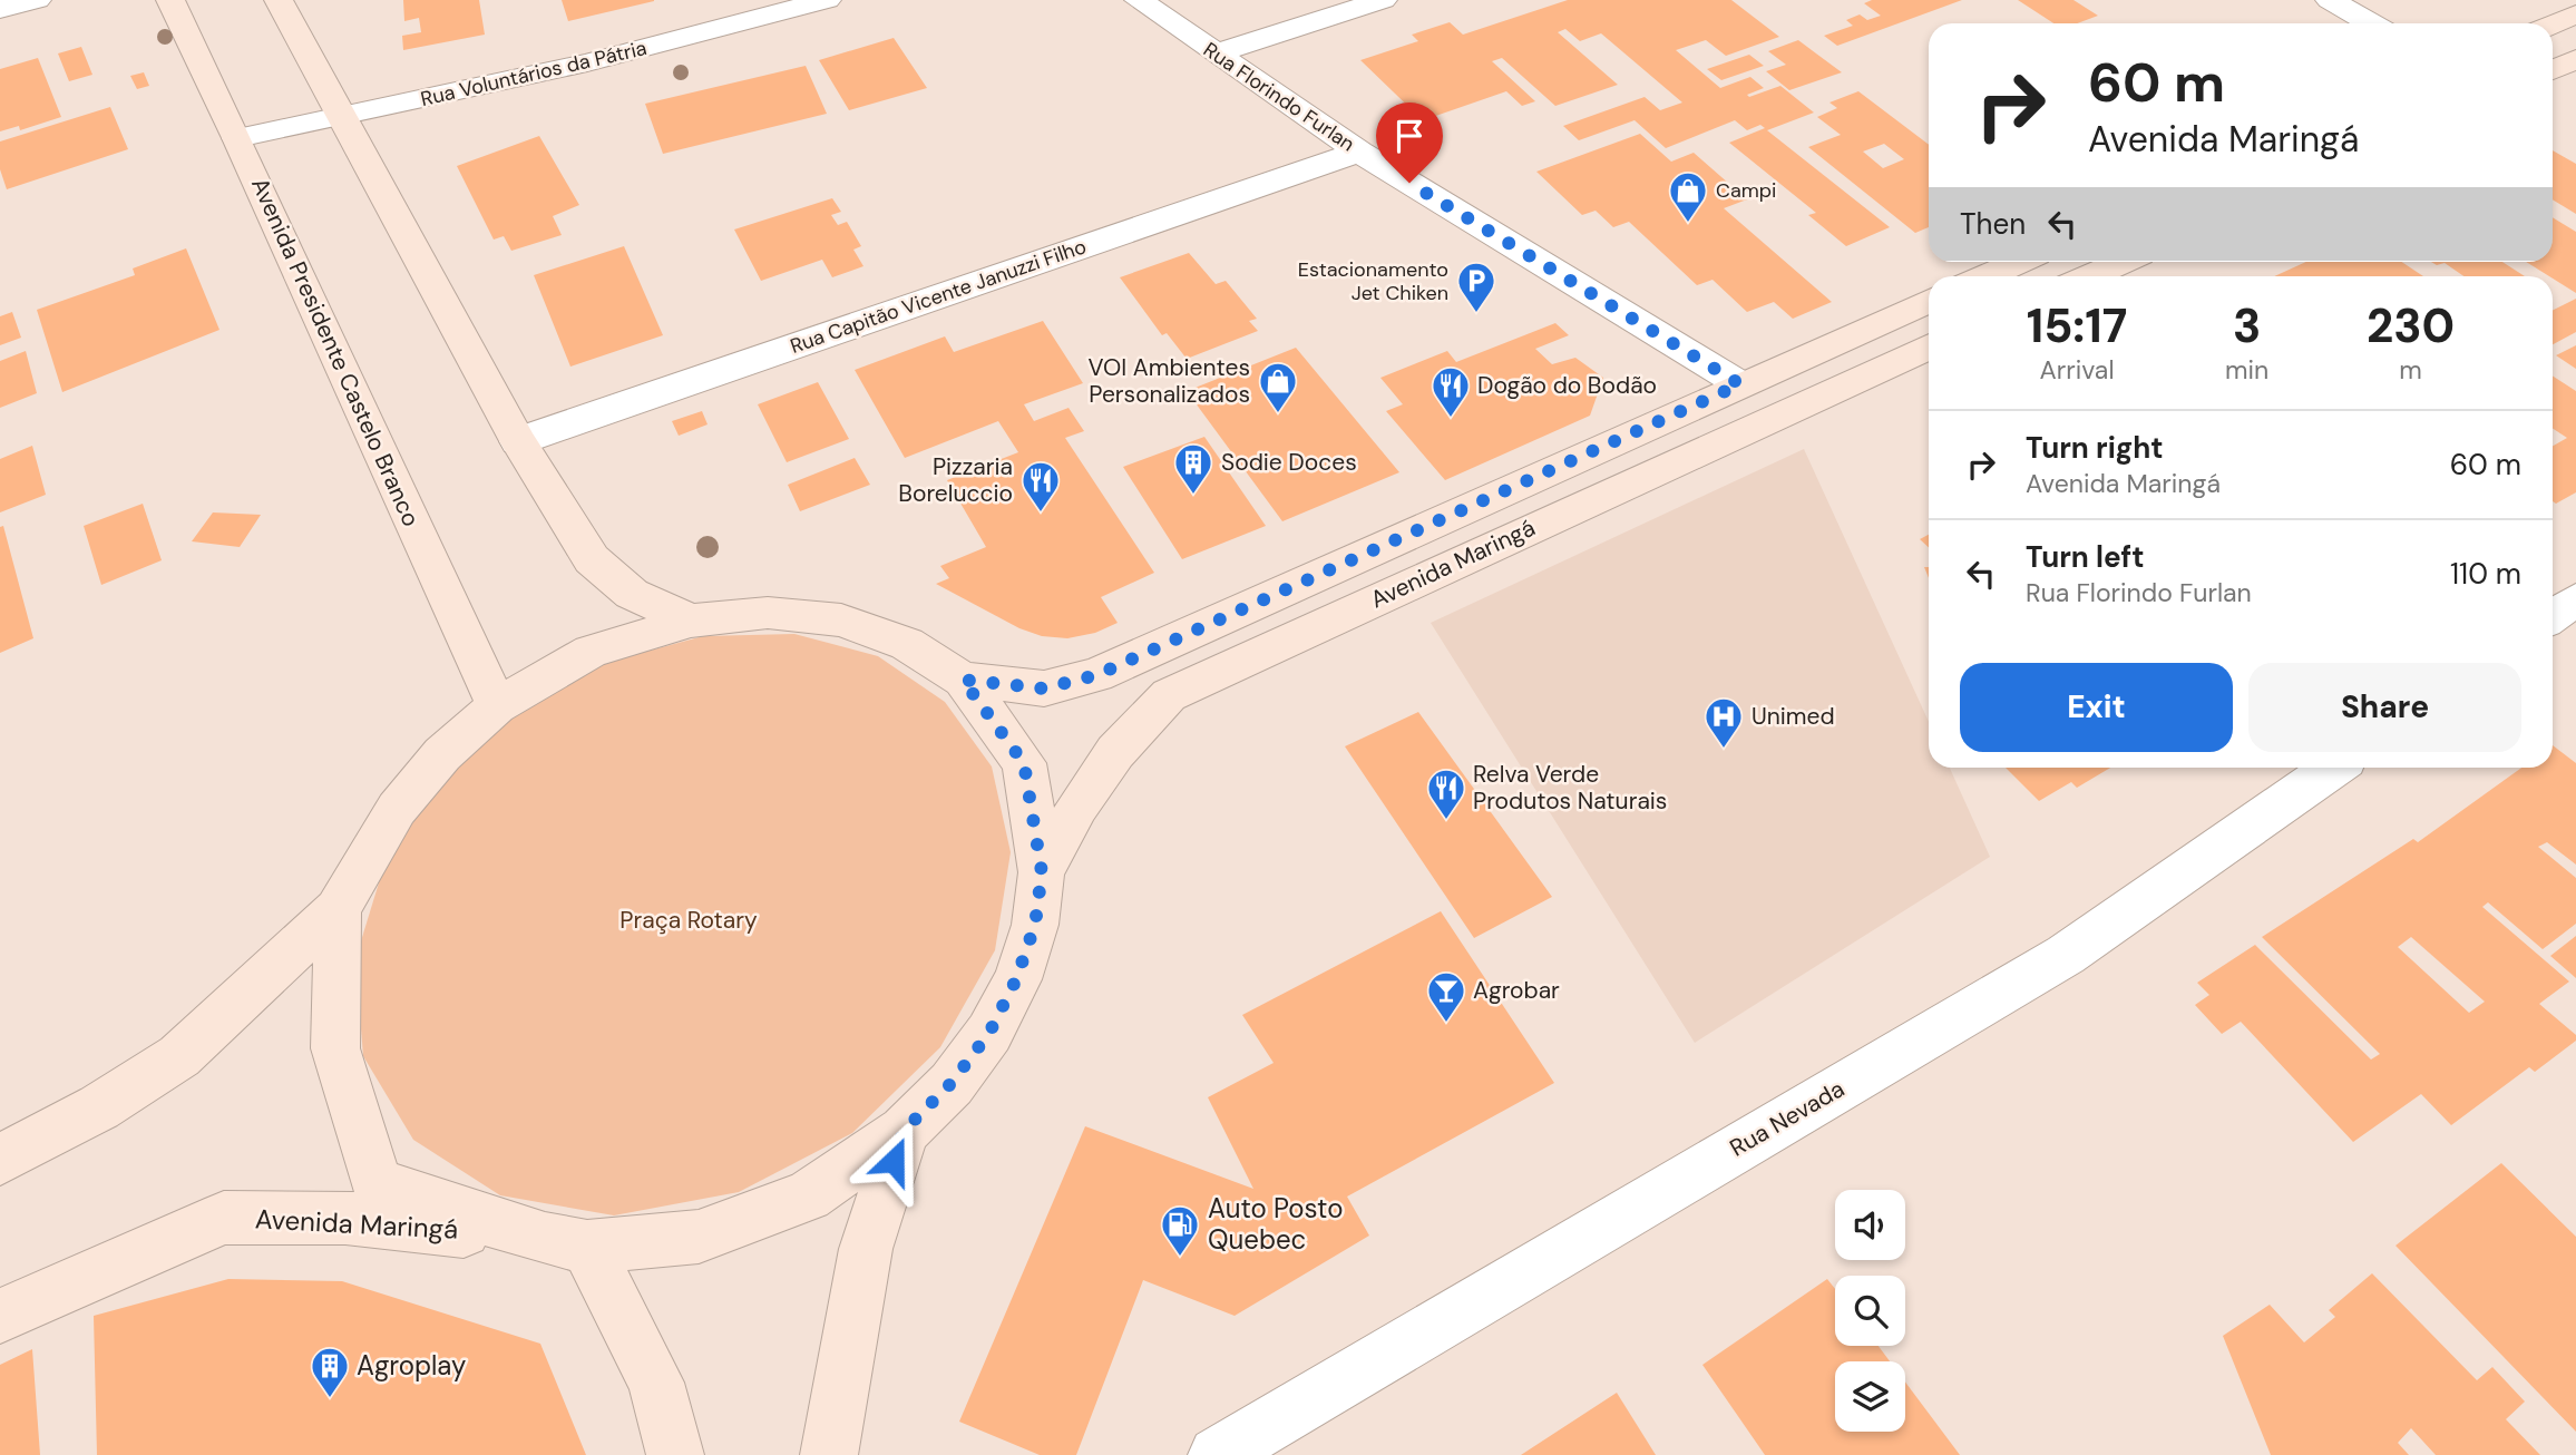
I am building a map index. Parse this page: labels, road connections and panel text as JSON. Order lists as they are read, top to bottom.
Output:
{
  "streets": {
    "main road": ["Avenida Presidente Castelo Branco", "Avenida Maringá"],
    "street": [
      "Rua Voluntários da Pátria",
      "Rua Florindo Furlan",
      "Rua Capitão Vicente Januzzi Filho",
      "Rua Nevada"
    ]
  },
  "crossings": [
    ["Rua Voluntários da Pátria", "Avenida Presidente Castelo Branco"],
    ["Rua Florindo Furlan", "Rua Capitão Vicente Januzzi Filho"],
    ["Rua Florindo Furlan", "Avenida Maringá"]
  ],
  "parks": ["Praça Rotary"],
  "places": {
    "shop": ["Campi", "VOI Ambientes Personalizados"],
    "parking": ["Estacionamento Jet Chiken"],
    "restaurant": ["Dogão do Bodão", "Pizzaria Boreluccio", "Relva Verde Produtos Naturais"],
    "building": ["Sodie Doces", "Agroplay"],
    "hospital": ["Unimed"],
    "bar": ["Agrobar"],
    "fuel station": ["Auto Posto Quebec"]
  },
  "page": {
    "turn": ["60 m", "Avenida Maringá"],
    "then": "Then",
    "eta": [
      "15:17",
      "Arrival",
      "3",
      "min",
      "230",
      "m"
    ],
    "list": [
      {
        "name": "Turn right",
        "note": "Avenida Maringá",
        "value": "60 m"
      },
      {
        "name": "Turn left",
        "note": "Rua Florindo Furlan",
        "value": "110 m"
      }
    ],
    "buttons": ["Exit", "Share"]
  }
}
